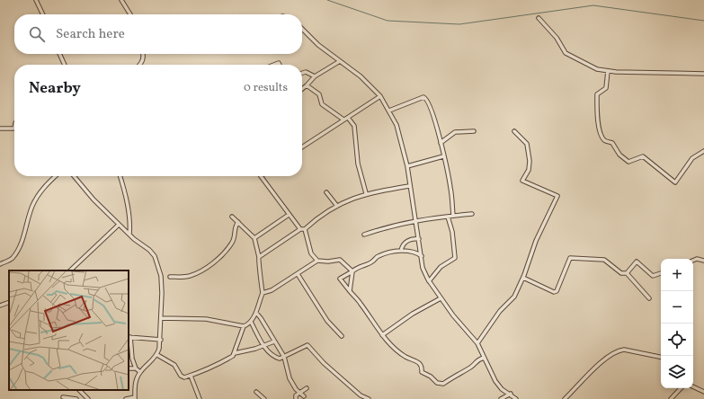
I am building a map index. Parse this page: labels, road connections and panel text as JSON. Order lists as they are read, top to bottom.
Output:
{
  "page": {
    "search": "Search here",
    "heading": ["Nearby", "0 results"],
    "map_buttons": ["+", "−"]
  }
}
